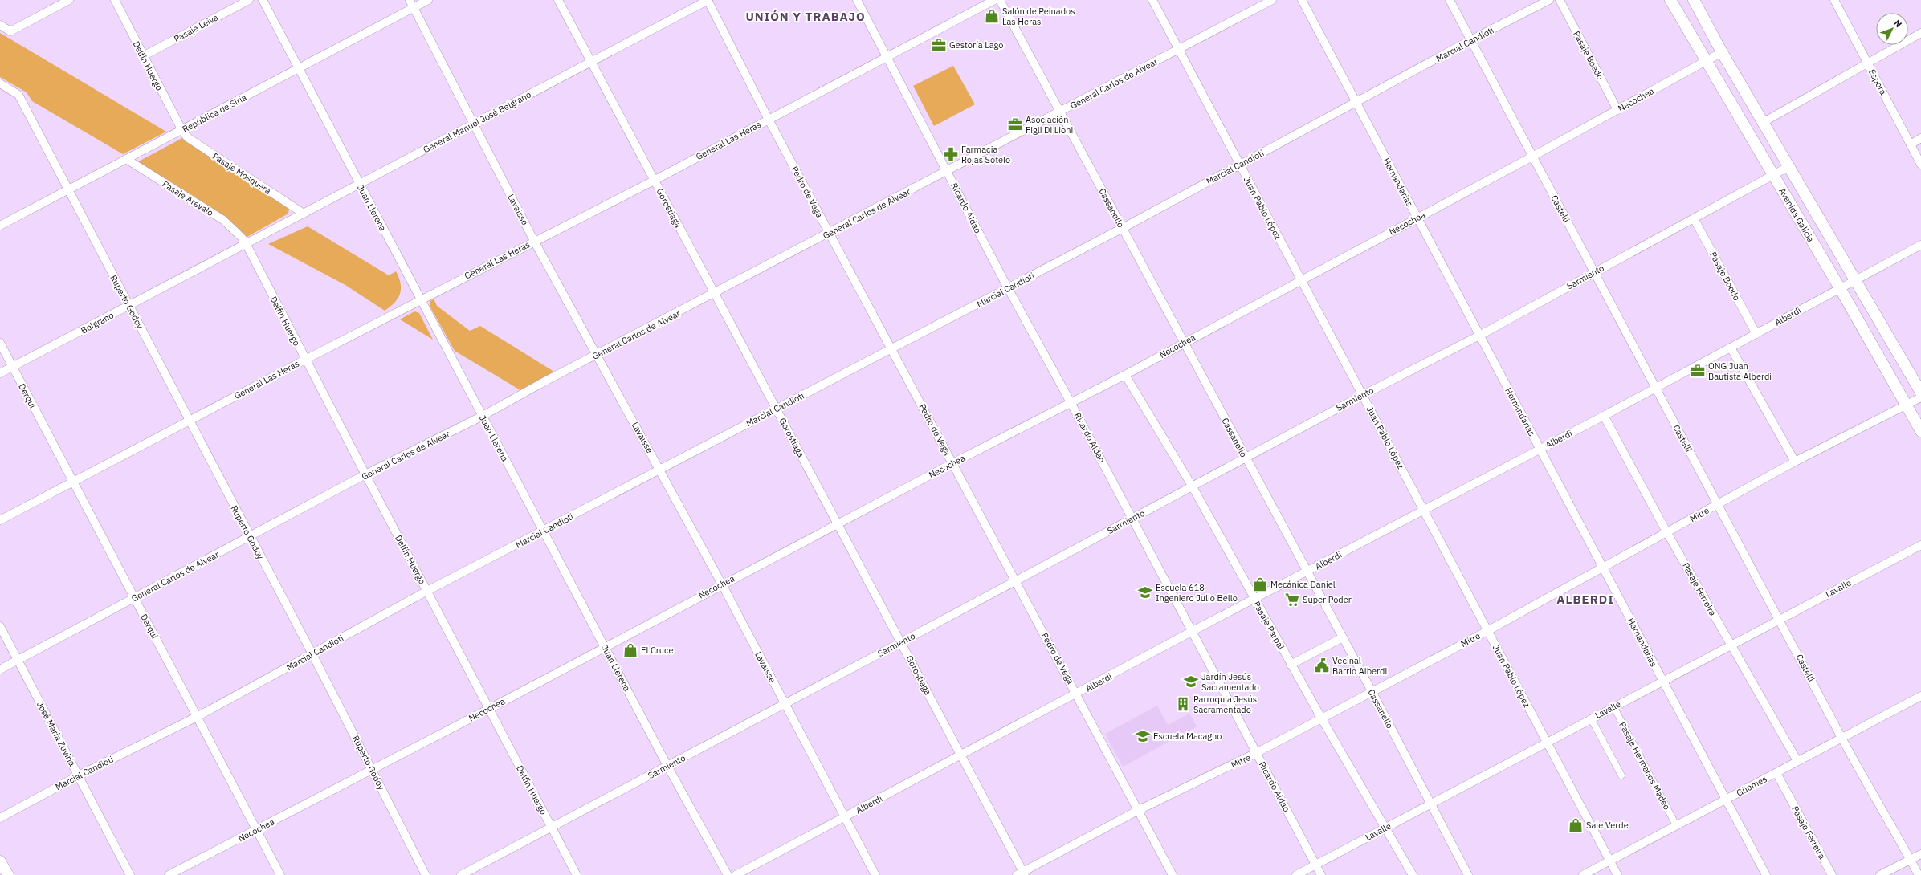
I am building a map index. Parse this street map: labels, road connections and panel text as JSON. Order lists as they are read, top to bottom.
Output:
{
  "streets": {
    "main road": ["Avenida Galicia"],
    "street": [
      "Pasaje Leiva",
      "Marcial Candioti",
      "Pasaje Boedo",
      "Delfín Huergo",
      "Espora",
      "General Carlos de Alvear",
      "Necochea",
      "República de Siria",
      "General Manuel José Belgrano",
      "General Las Heras",
      "Pasaje Mosquera",
      "Hernandarias",
      "Pedro de Vega",
      "Pasaje Arevalo",
      "Juan Llerena",
      "Gorostiaga",
      "Ricardo Aldao",
      "Cassanello",
      "Juan Pablo López",
      "Castelli",
      "Lavaisse",
      "Sarmiento",
      "Ruperto Godoy",
      "Alberdi",
      "Belgrano",
      "Derqui",
      "Mitre",
      "Lavalle",
      "Pasaje Ferreira",
      "Pasaje Parpal",
      "José María Zuviría",
      "Pasaje Hermanos Madeo",
      "Güemes"
    ]
  },
  "crossings": [
    ["Pasaje Leiva", "Delfín Huergo"],
    ["Marcial Candioti", "Delfín Huergo"],
    ["Marcial Candioti", "Hernandarias"],
    ["Marcial Candioti", "Pedro de Vega"],
    ["Marcial Candioti", "Juan Llerena"],
    ["Marcial Candioti", "Gorostiaga"],
    ["Marcial Candioti", "Ricardo Aldao"],
    ["Marcial Candioti", "Cassanello"],
    ["Marcial Candioti", "Juan Pablo López"],
    ["Marcial Candioti", "Castelli"],
    ["Marcial Candioti", "Lavaisse"],
    ["Marcial Candioti", "Ruperto Godoy"],
    ["Marcial Candioti", "Derqui"],
    ["Marcial Candioti", "José María Zuviría"],
    ["Pasaje Boedo", "Necochea"],
    ["Pasaje Boedo", "Sarmiento"],
    ["Pasaje Boedo", "Alberdi"],
    ["Delfín Huergo", "General Carlos de Alvear"],
    ["Delfín Huergo", "Necochea"],
    ["Delfín Huergo", "República de Siria"],
    ["Delfín Huergo", "General Manuel José Belgrano"],
    ["Delfín Huergo", "General Las Heras"],
    ["Delfín Huergo", "Pasaje Mosquera"],
    ["Delfín Huergo", "Pasaje Arevalo"],
    ["Delfín Huergo", "Sarmiento"],
    ["Delfín Huergo", "Belgrano"],
    ["General Carlos de Alvear", "Pedro de Vega"],
    ["General Carlos de Alvear", "Juan Llerena"],
    ["General Carlos de Alvear", "Gorostiaga"],
    ["General Carlos de Alvear", "Ricardo Aldao"],
    ["General Carlos de Alvear", "Cassanello"],
    ["General Carlos de Alvear", "Juan Pablo López"],
    ["General Carlos de Alvear", "Lavaisse"],
    ["General Carlos de Alvear", "Ruperto Godoy"],
    ["General Carlos de Alvear", "Derqui"],
    ["General Carlos de Alvear", "José María Zuviría"],
    ["Necochea", "Hernandarias"],
    ["Necochea", "Pedro de Vega"],
    ["Necochea", "Juan Llerena"],
    ["Necochea", "Gorostiaga"],
    ["Necochea", "Ricardo Aldao"],
    ["Necochea", "Cassanello"],
    ["Necochea", "Juan Pablo López"],
    ["Necochea", "Castelli"],
    ["Necochea", "Lavaisse"],
    ["Necochea", "Avenida Galicia"],
    ["Necochea", "Ruperto Godoy"],
    ["Necochea", "Derqui"],
    ["Necochea", "Pasaje Parpal"],
    ["República de Siria", "Pasaje Mosquera"],
    ["República de Siria", "Pasaje Arevalo"],
    ["República de Siria", "Juan Llerena"],
    ["República de Siria", "Lavaisse"],
    ["República de Siria", "Ruperto Godoy"],
    ["General Manuel José Belgrano", "Pasaje Mosquera"],
    ["General Manuel José Belgrano", "Pedro de Vega"],
    ["General Manuel José Belgrano", "Pasaje Arevalo"],
    ["General Manuel José Belgrano", "Juan Llerena"],
    ["General Manuel José Belgrano", "Gorostiaga"],
    ["General Manuel José Belgrano", "Lavaisse"],
    ["General Manuel José Belgrano", "Belgrano"],
    ["General Las Heras", "Pedro de Vega"],
    ["General Las Heras", "Juan Llerena"],
    ["General Las Heras", "Gorostiaga"],
    ["General Las Heras", "Ricardo Aldao"],
    ["General Las Heras", "Lavaisse"],
    ["General Las Heras", "Ruperto Godoy"],
    ["General Las Heras", "Derqui"],
    ["Hernandarias", "Sarmiento"],
    ["Hernandarias", "Alberdi"],
    ["Hernandarias", "Mitre"],
    ["Hernandarias", "Lavalle"],
    ["Hernandarias", "Güemes"],
    ["Pedro de Vega", "Sarmiento"],
    ["Pedro de Vega", "Alberdi"],
    ["Pedro de Vega", "Mitre"],
    ["Pasaje Arevalo", "Belgrano"],
    ["Juan Llerena", "Sarmiento"],
    ["Gorostiaga", "Sarmiento"],
    ["Gorostiaga", "Alberdi"],
    ["Gorostiaga", "Mitre"],
    ["Ricardo Aldao", "Sarmiento"],
    ["Ricardo Aldao", "Alberdi"],
    ["Ricardo Aldao", "Mitre"],
    ["Ricardo Aldao", "Lavalle"],
    ["Cassanello", "Sarmiento"],
    ["Cassanello", "Alberdi"],
    ["Cassanello", "Mitre"],
    ["Cassanello", "Lavalle"],
    ["Juan Pablo López", "Sarmiento"],
    ["Juan Pablo López", "Alberdi"],
    ["Juan Pablo López", "Mitre"],
    ["Juan Pablo López", "Lavalle"],
    ["Juan Pablo López", "Güemes"],
    ["Castelli", "Sarmiento"],
    ["Castelli", "Alberdi"],
    ["Castelli", "Mitre"],
    ["Castelli", "Lavalle"],
    ["Castelli", "Güemes"],
    ["Lavaisse", "Sarmiento"],
    ["Lavaisse", "Alberdi"],
    ["Avenida Galicia", "Sarmiento"],
    ["Avenida Galicia", "Alberdi"],
    ["Avenida Galicia", "Mitre"],
    ["Sarmiento", "Pasaje Parpal"],
    ["Ruperto Godoy", "Belgrano"],
    ["Alberdi", "Pasaje Ferreira"],
    ["Alberdi", "Pasaje Parpal"],
    ["Belgrano", "Derqui"],
    ["Mitre", "Pasaje Ferreira"],
    ["Mitre", "Pasaje Parpal"],
    ["Lavalle", "Pasaje Ferreira"],
    ["Lavalle", "Pasaje Parpal"],
    ["Lavalle", "Pasaje Hermanos Madeo"],
    ["Pasaje Ferreira", "Güemes"],
    ["Pasaje Hermanos Madeo", "Güemes"]
  ],
  "districts": ["UNIÓN Y TRABAJO", "ALBERDI"],
  "places": {
    "shop": [
      "Salón de Peinados Las Heras",
      "Mecánica Daniel",
      "El Cruce",
      "Sale Verde"
    ],
    "office": ["Gestoría Lago", "Asociación Figli Di Lioni", "ONG Juan Bautista Alberdi"],
    "pharmacy": ["Farmacia Rojas Sotelo"],
    "school or university": ["Escuela 618 Ingeniero Julio Bello", "Jardín Jesús Sacramentado", "Escuela Macagno"],
    "supermarket": ["Super Poder"],
    "public building": ["Vecinal Barrio Alberdi"],
    "building": ["Parroquia Jesús Sacramentado"]
  },
  "north": "top right"
}
